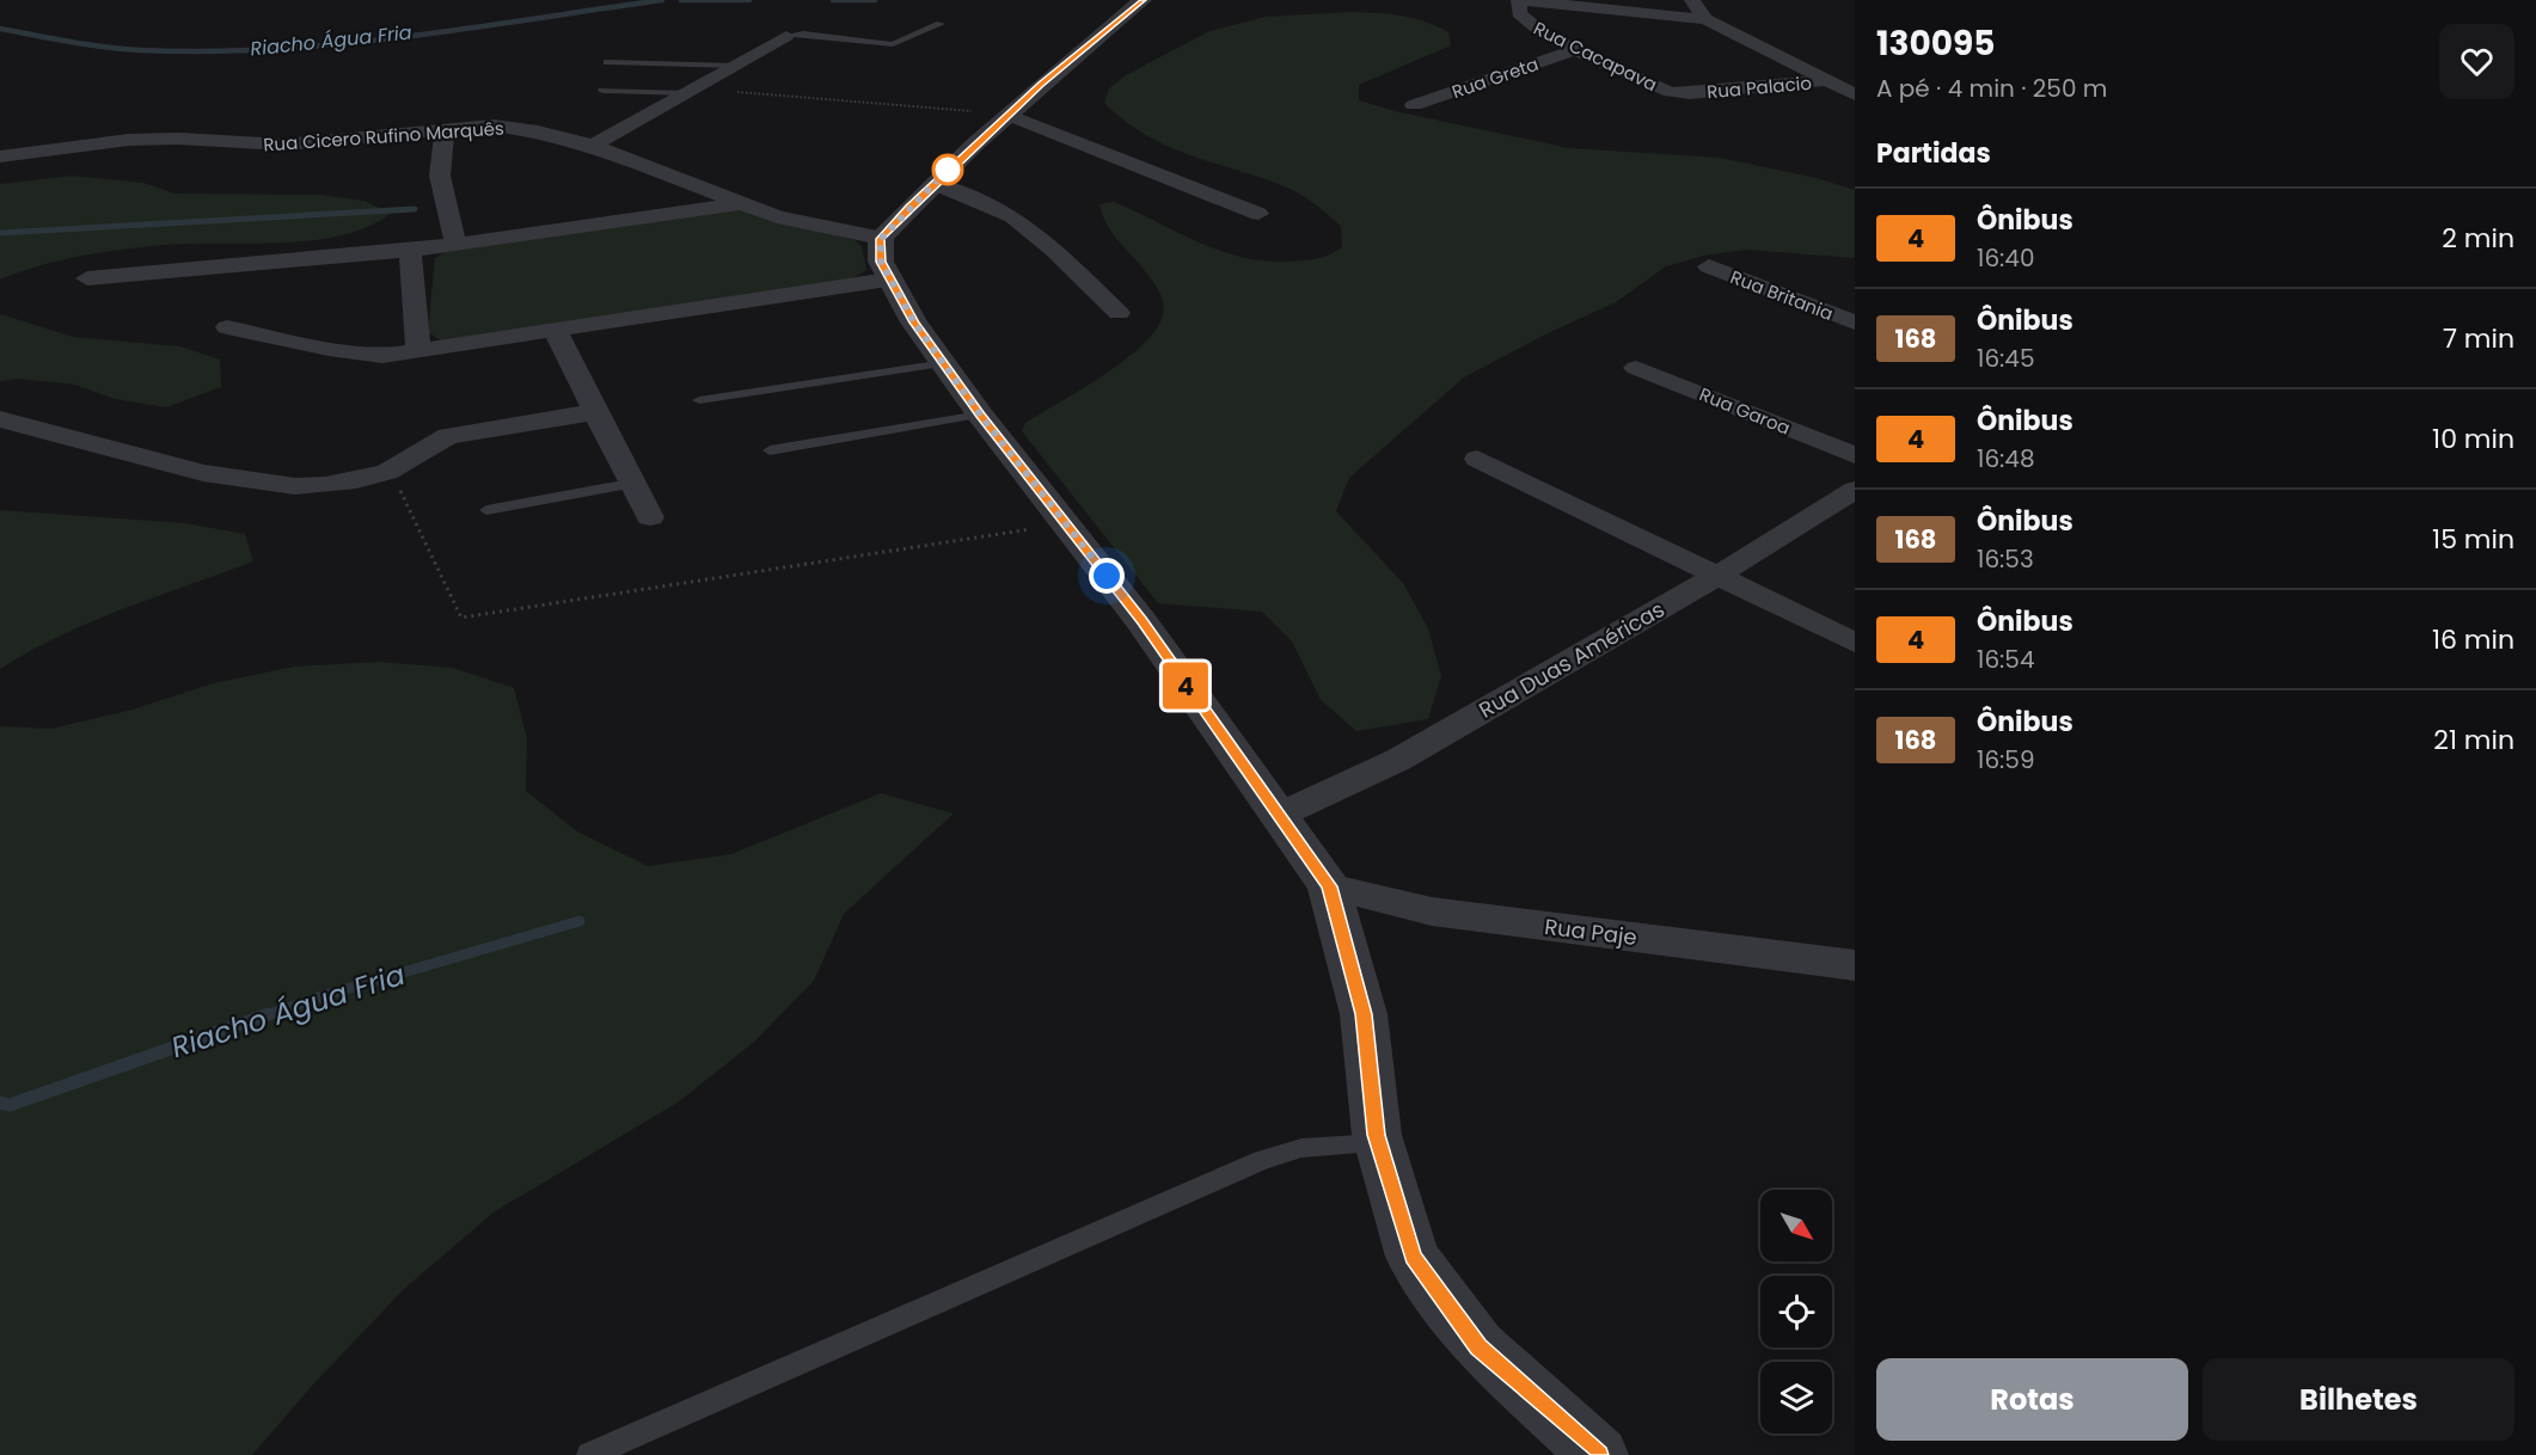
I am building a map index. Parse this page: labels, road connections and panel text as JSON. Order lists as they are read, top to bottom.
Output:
{
  "streets": {
    "street": [
      "Rua Cacapava",
      "Rua Greta",
      "Rua Palacio",
      "Rua Cicero Rufino Marquês",
      "Rua Britania",
      "Rua Garoa",
      "Rua Duas Américas",
      "Rua Paje"
    ]
  },
  "crossings": [
    ["Rua Cacapava", "Rua Greta"],
    ["Rua Cacapava", "Rua Palacio"]
  ],
  "water": ["Riacho Água Fria"],
  "lines": ["bus line 4"],
  "north": "bottom right",
  "page": {
    "on_map": "4",
    "heading": [
      ["130095", "A pé · 4 min · 250 m"],
      "Partidas"
    ],
    "list": [
      {
        "mark": "4",
        "name": "Ônibus",
        "note": "16:40",
        "value": "2 min"
      },
      {
        "mark": "168",
        "name": "Ônibus",
        "note": "16:45",
        "value": "7 min"
      },
      {
        "mark": "4",
        "name": "Ônibus",
        "note": "16:48",
        "value": "10 min"
      },
      {
        "mark": "168",
        "name": "Ônibus",
        "note": "16:53",
        "value": "15 min"
      },
      {
        "mark": "4",
        "name": "Ônibus",
        "note": "16:54",
        "value": "16 min"
      },
      {
        "mark": "168",
        "name": "Ônibus",
        "note": "16:59",
        "value": "21 min"
      }
    ],
    "buttons": ["Rotas", "Bilhetes"]
  }
}
